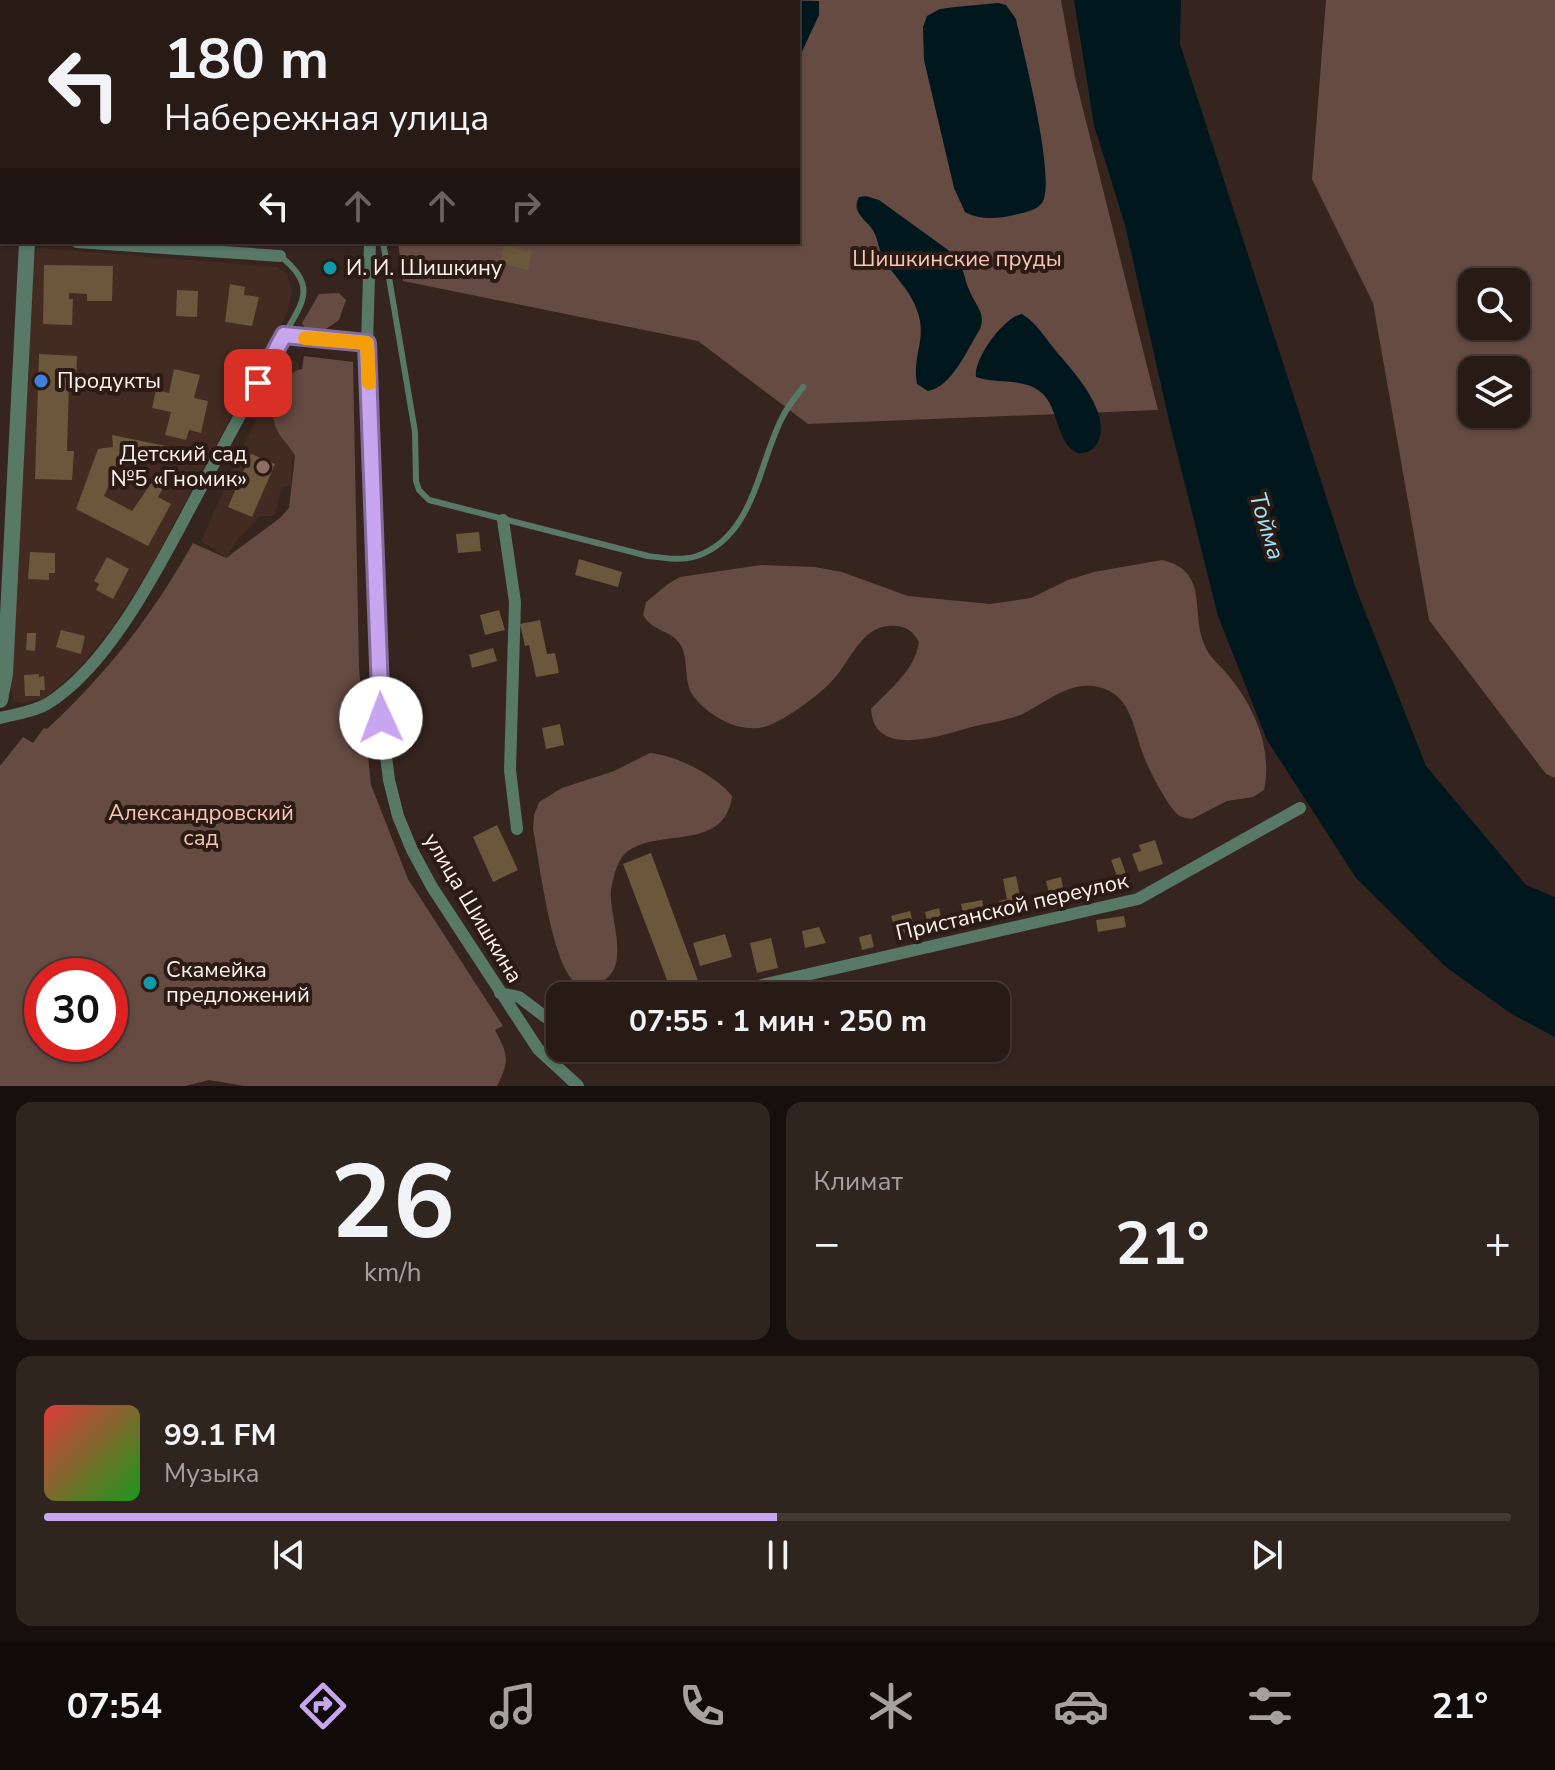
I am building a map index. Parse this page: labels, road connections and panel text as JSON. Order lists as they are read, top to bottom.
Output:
{
  "streets": {
    "street": ["Пристанской переулок", "улица Шишкина"]
  },
  "water": ["Тойма"],
  "parks": ["Шишкинские пруды", "Александровский сад"],
  "places": [
    "И. И. Шишкину",
    "Продукты",
    "Детский сад №5 «Гномик»",
    "Скамейка предложений"
  ],
  "page": {
    "turn": ["180 m", "Набережная улица"],
    "limit": "30",
    "trip": "07:55 · 1 мин · 250 m",
    "tile": [
      ["26", "km/h"],
      "Климат"
    ],
    "heat": ["−", "21°", "+"],
    "song": ["99.1 FM", "Музыка"],
    "tabs": ["07:54", "21°"]
  }
}
